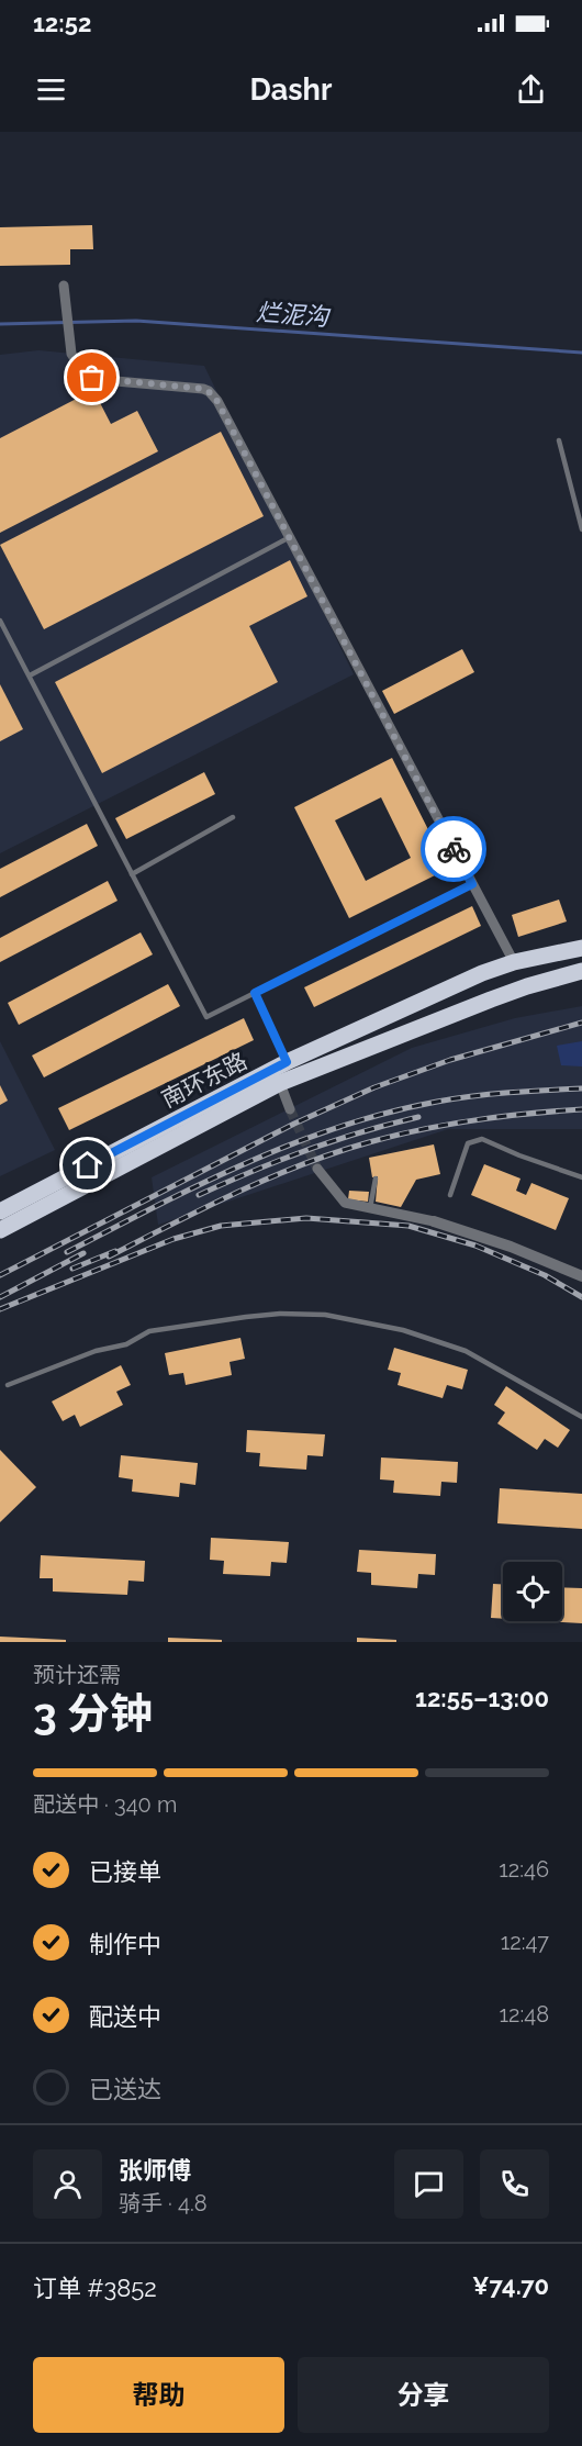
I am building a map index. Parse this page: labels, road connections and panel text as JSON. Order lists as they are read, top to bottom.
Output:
{
  "streets": {
    "highway": ["南环东路"]
  },
  "water": ["烂泥沟"],
  "page": {
    "status": "12:52",
    "header": "Dashr",
    "heading": ["3 分钟", "预计还需", "12:55–13:00"],
    "panel": [
      "张师傅",
      "骑手 · 4.8",
      "订单 #3852",
      "¥74.70"
    ],
    "bar": "配送中 · 340 m",
    "list": [
      ["已接单", "12:46"],
      ["制作中", "12:47"],
      ["配送中", "12:48"],
      "已送达"
    ],
    "buttons": ["帮助", "分享"]
  }
}
